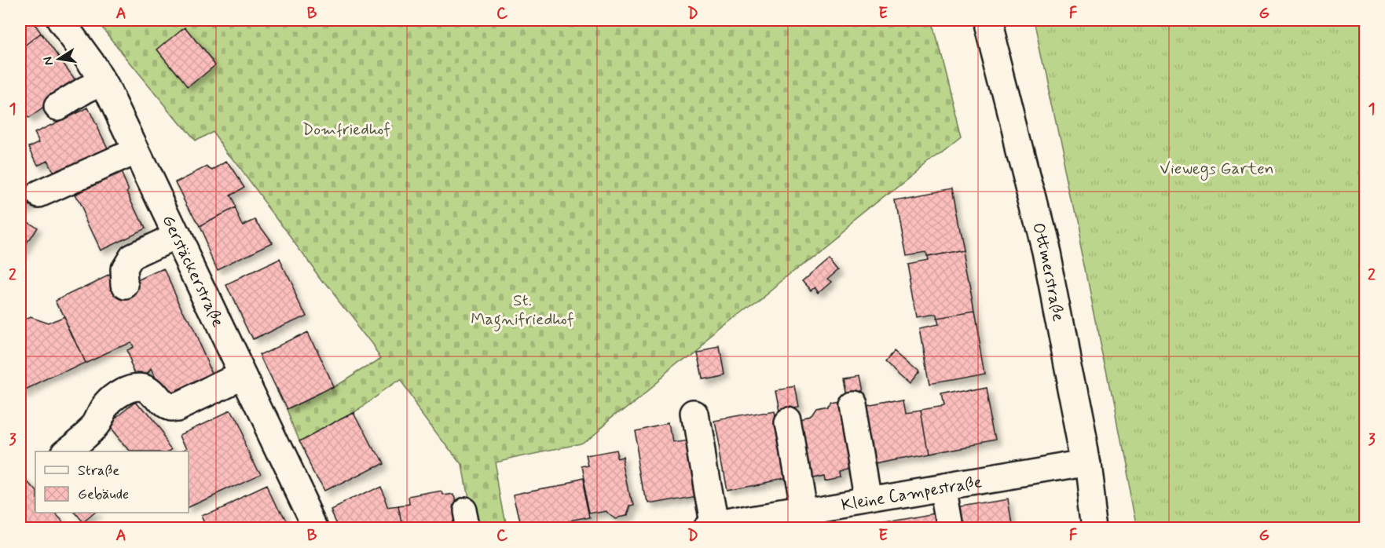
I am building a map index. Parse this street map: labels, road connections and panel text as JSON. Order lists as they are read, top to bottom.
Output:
{
  "streets": {
    "street": ["Gerstäckerstraße", "Ottmerstraße", "Kleine Campestraße"]
  },
  "crossings": [
    ["Ottmerstraße", "Kleine Campestraße"]
  ],
  "parks": ["Domfriedhof", "Viewegs Garten", "St. Magnifriedhof"],
  "legend": ["Straße", "Gebäude"],
  "north": "left",
  "grid": {
    "columns": [
      "A",
      "B",
      "C",
      "D",
      "E",
      "F",
      "G"
    ],
    "rows": ["1", "2", "3"]
  }
}
